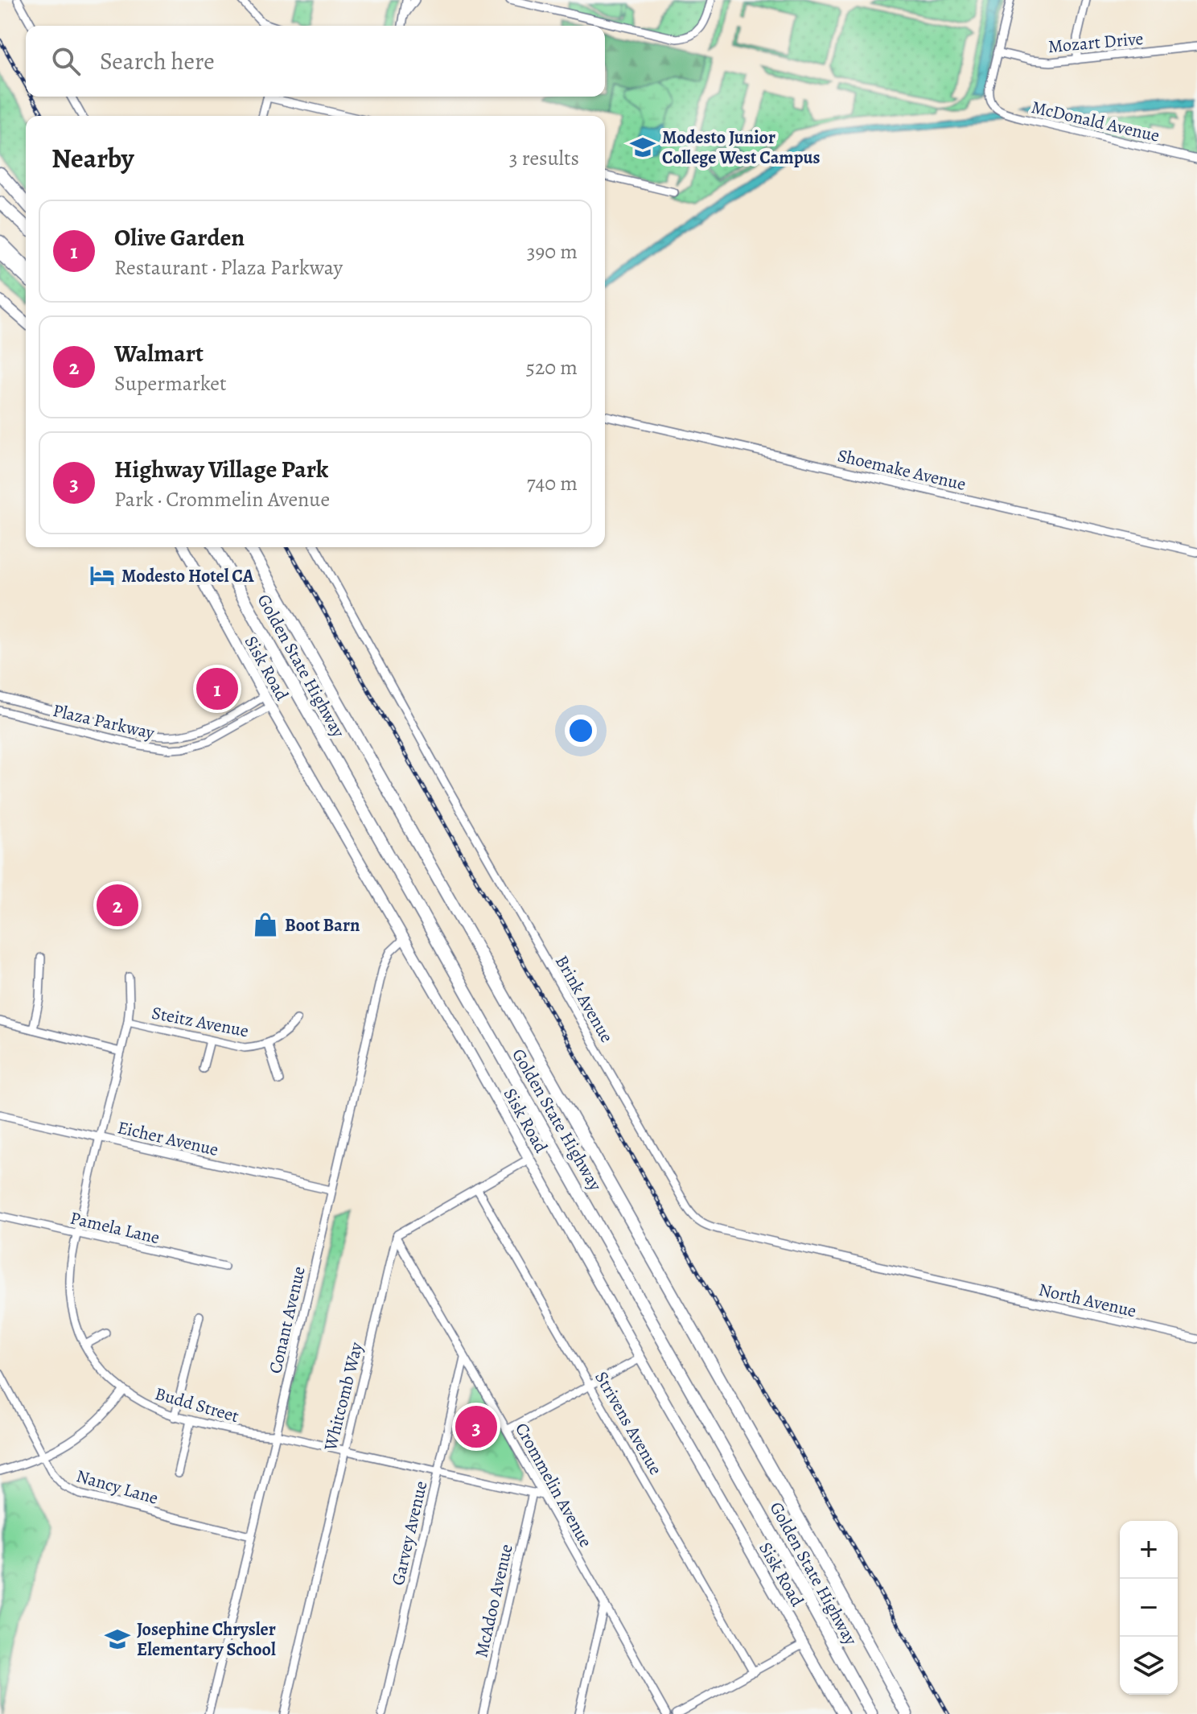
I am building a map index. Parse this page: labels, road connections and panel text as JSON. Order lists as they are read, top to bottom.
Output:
{
  "streets": {
    "highway": ["Golden State Highway"],
    "main road": ["Sisk Road"],
    "street": [
      "Mozart Drive",
      "McDonald Avenue",
      "Shoemake Avenue",
      "Plaza Parkway",
      "Brink Avenue",
      "Steitz Avenue",
      "Eicher Avenue",
      "Pamela Lane",
      "North Avenue",
      "Conant Avenue",
      "Whitcomb Way",
      "Budd Street",
      "Strivens Avenue",
      "Crommelin Avenue",
      "Nancy Lane",
      "Garvey Avenue",
      "McAdoo Avenue"
    ]
  },
  "crossings": [
    ["Mozart Drive", "McDonald Avenue"],
    ["Sisk Road", "Plaza Parkway"],
    ["Sisk Road", "Conant Avenue"],
    ["Brink Avenue", "North Avenue"],
    ["Steitz Avenue", "Budd Street"],
    ["Eicher Avenue", "Conant Avenue"],
    ["Eicher Avenue", "Budd Street"],
    ["Pamela Lane", "Budd Street"],
    ["Conant Avenue", "Budd Street"],
    ["Conant Avenue", "Nancy Lane"],
    ["Whitcomb Way", "Budd Street"],
    ["Whitcomb Way", "Crommelin Avenue"],
    ["Budd Street", "Crommelin Avenue"],
    ["Budd Street", "Garvey Avenue"],
    ["Budd Street", "McAdoo Avenue"],
    ["Crommelin Avenue", "Garvey Avenue"]
  ],
  "places": {
    "school or university": ["Modesto Junior College West Campus", "Josephine Chrysler Elementary School"],
    "hotel": ["Modesto Hotel CA"],
    "shop": ["Boot Barn"]
  },
  "page": {
    "search": "Search here",
    "heading": ["Nearby", "3 results"],
    "list": [
      {
        "mark": "1",
        "name": "Olive Garden",
        "note": "Restaurant · Plaza Parkway",
        "value": "390 m"
      },
      {
        "mark": "2",
        "name": "Walmart",
        "note": "Supermarket",
        "value": "520 m"
      },
      {
        "mark": "3",
        "name": "Highway Village Park",
        "note": "Park · Crommelin Avenue",
        "value": "740 m"
      }
    ],
    "pins": ["1", "2", "3"],
    "map_buttons": ["+", "−"]
  }
}
